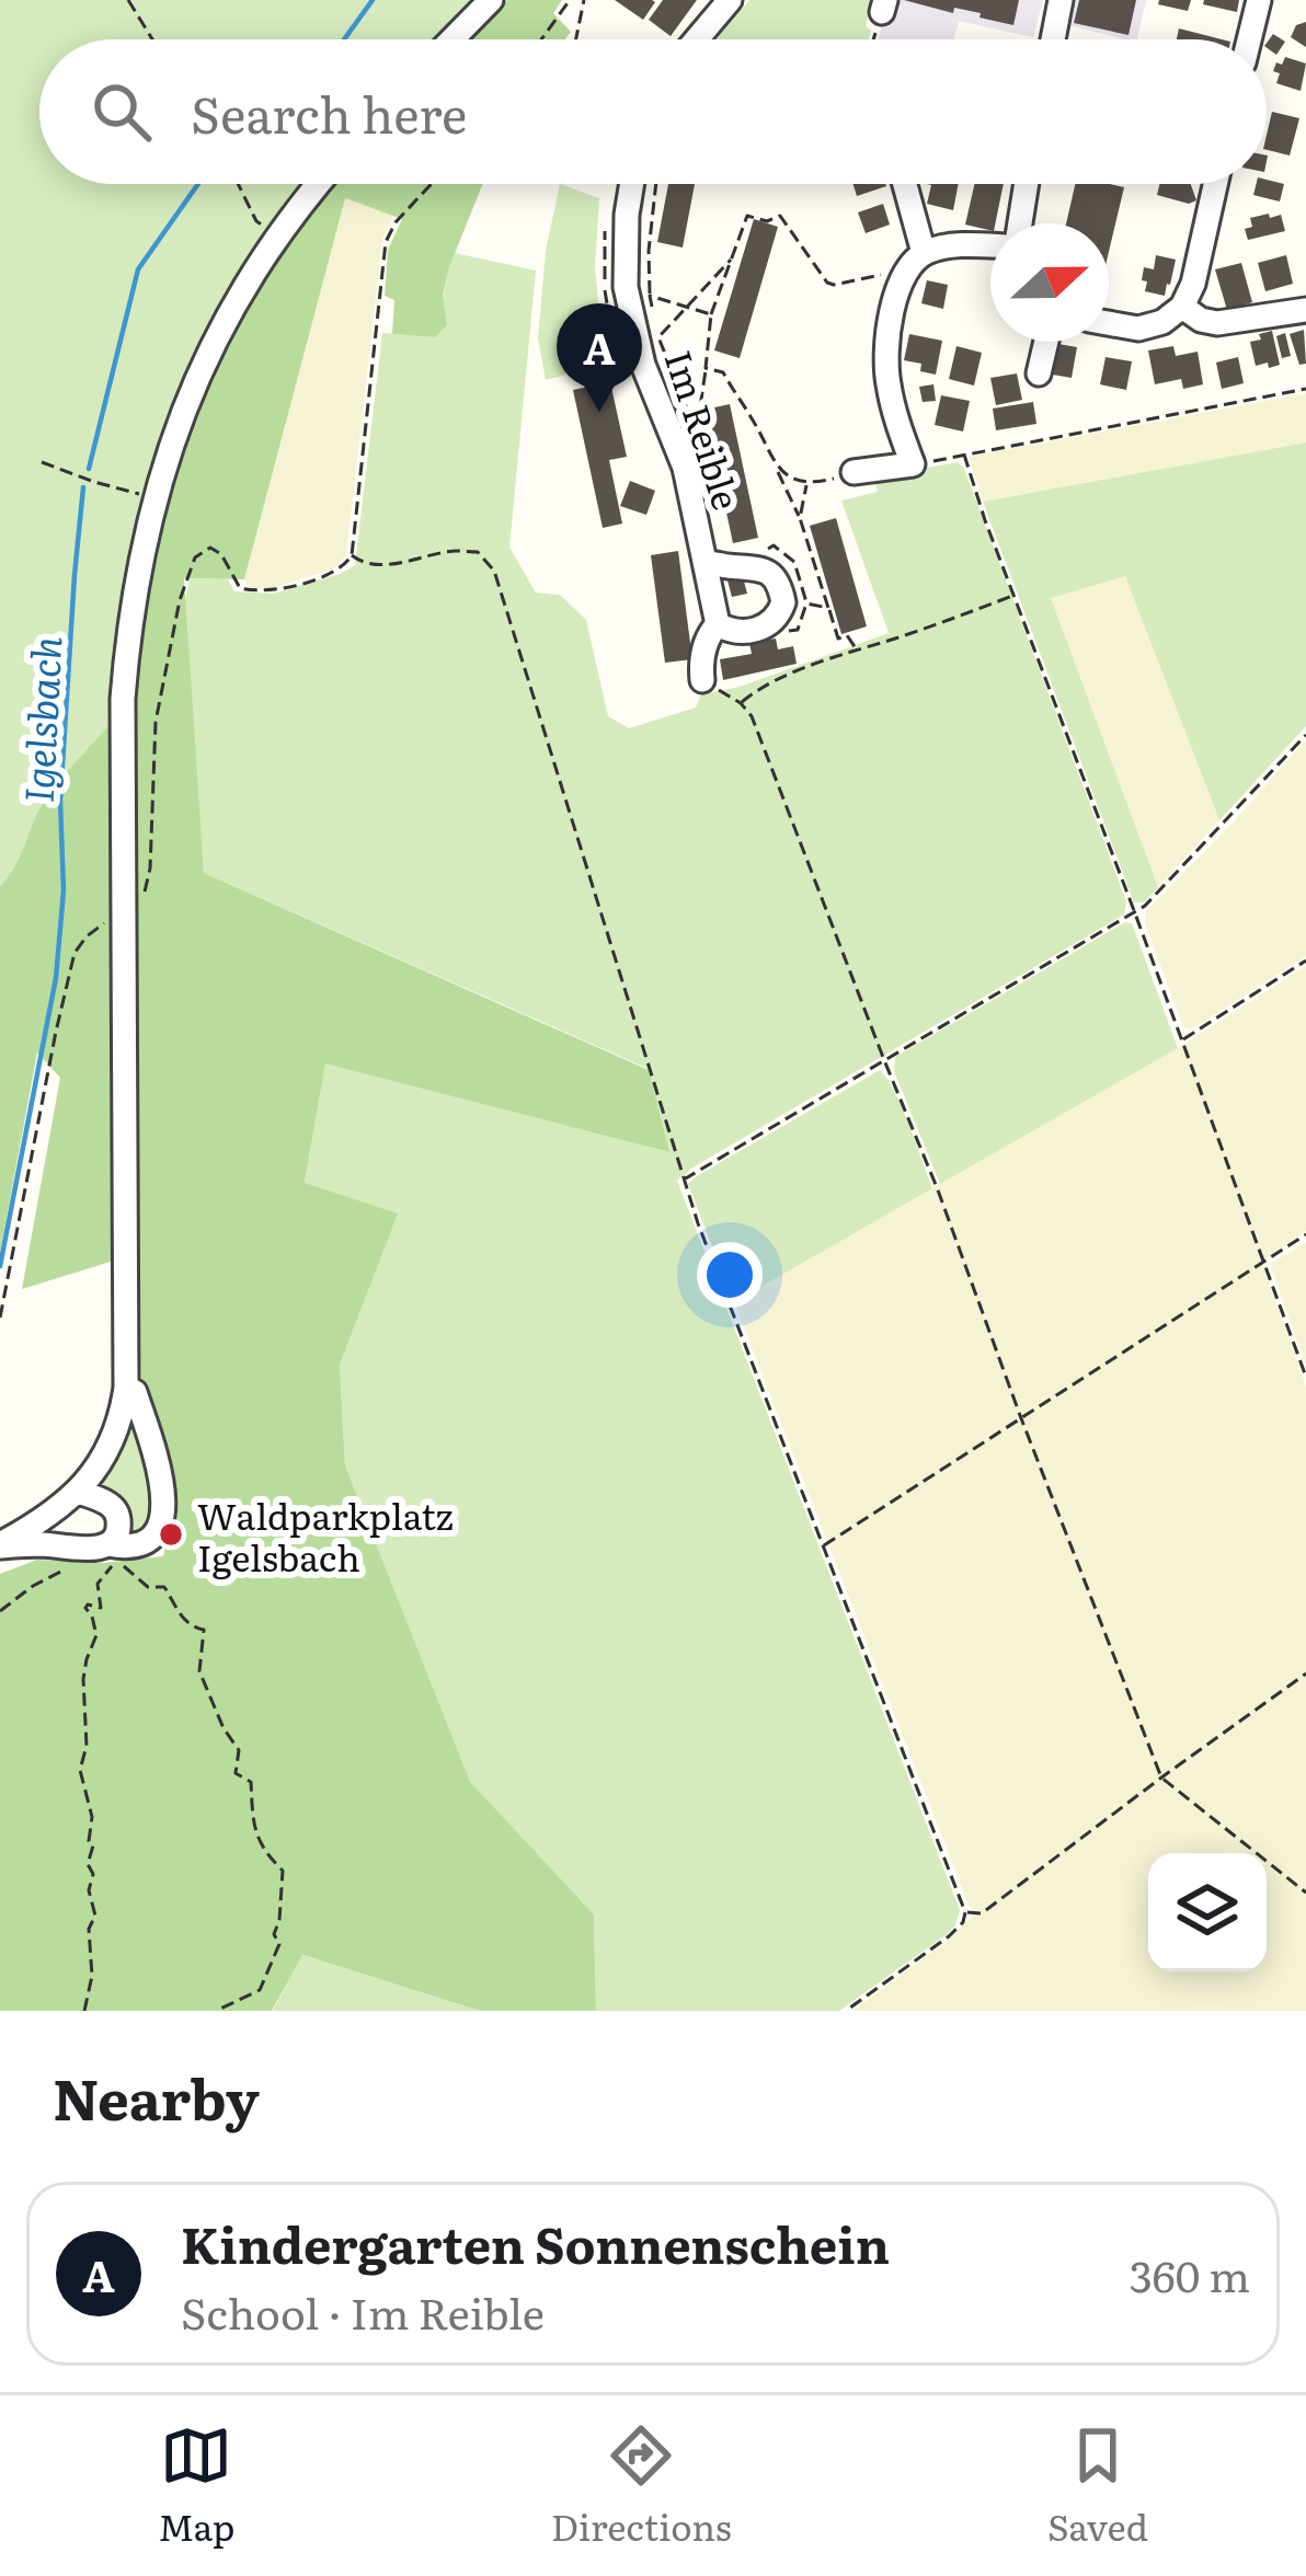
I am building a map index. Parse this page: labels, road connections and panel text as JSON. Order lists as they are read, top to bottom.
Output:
{
  "streets": {
    "street": ["Im Reible"]
  },
  "water": ["Igelsbach"],
  "places": ["Waldparkplatz Igelsbach"],
  "north": "right",
  "page": {
    "search": "Search here",
    "pins": "A",
    "heading": "Nearby",
    "list": [
      {
        "mark": "A",
        "name": "Kindergarten Sonnenschein",
        "note": "School · Im Reible",
        "value": "360 m"
      }
    ],
    "nav": ["Map", "Directions", "Saved"]
  }
}
